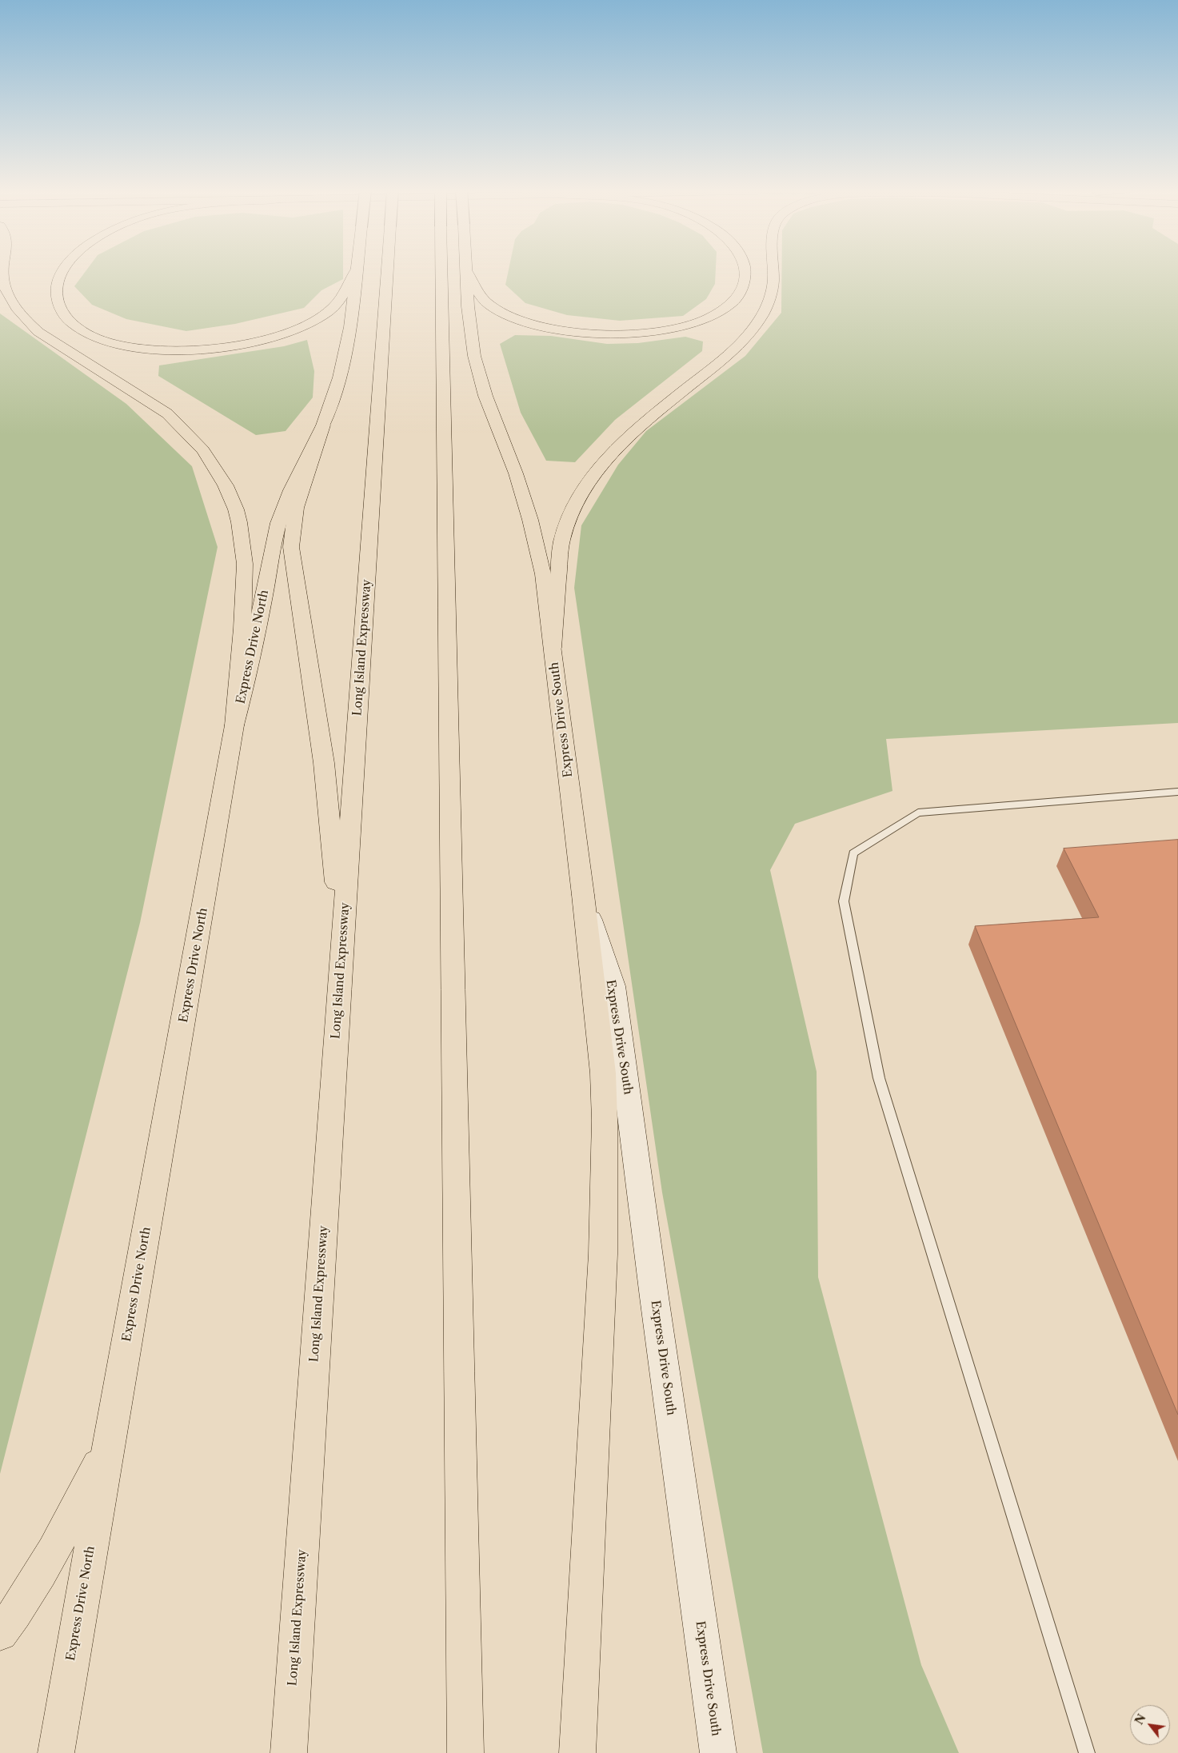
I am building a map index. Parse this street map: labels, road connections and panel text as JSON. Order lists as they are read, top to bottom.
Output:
{
  "streets": {
    "main road": ["Express Drive North", "Long Island Expressway", "Express Drive South"]
  },
  "north": "top left"
}
